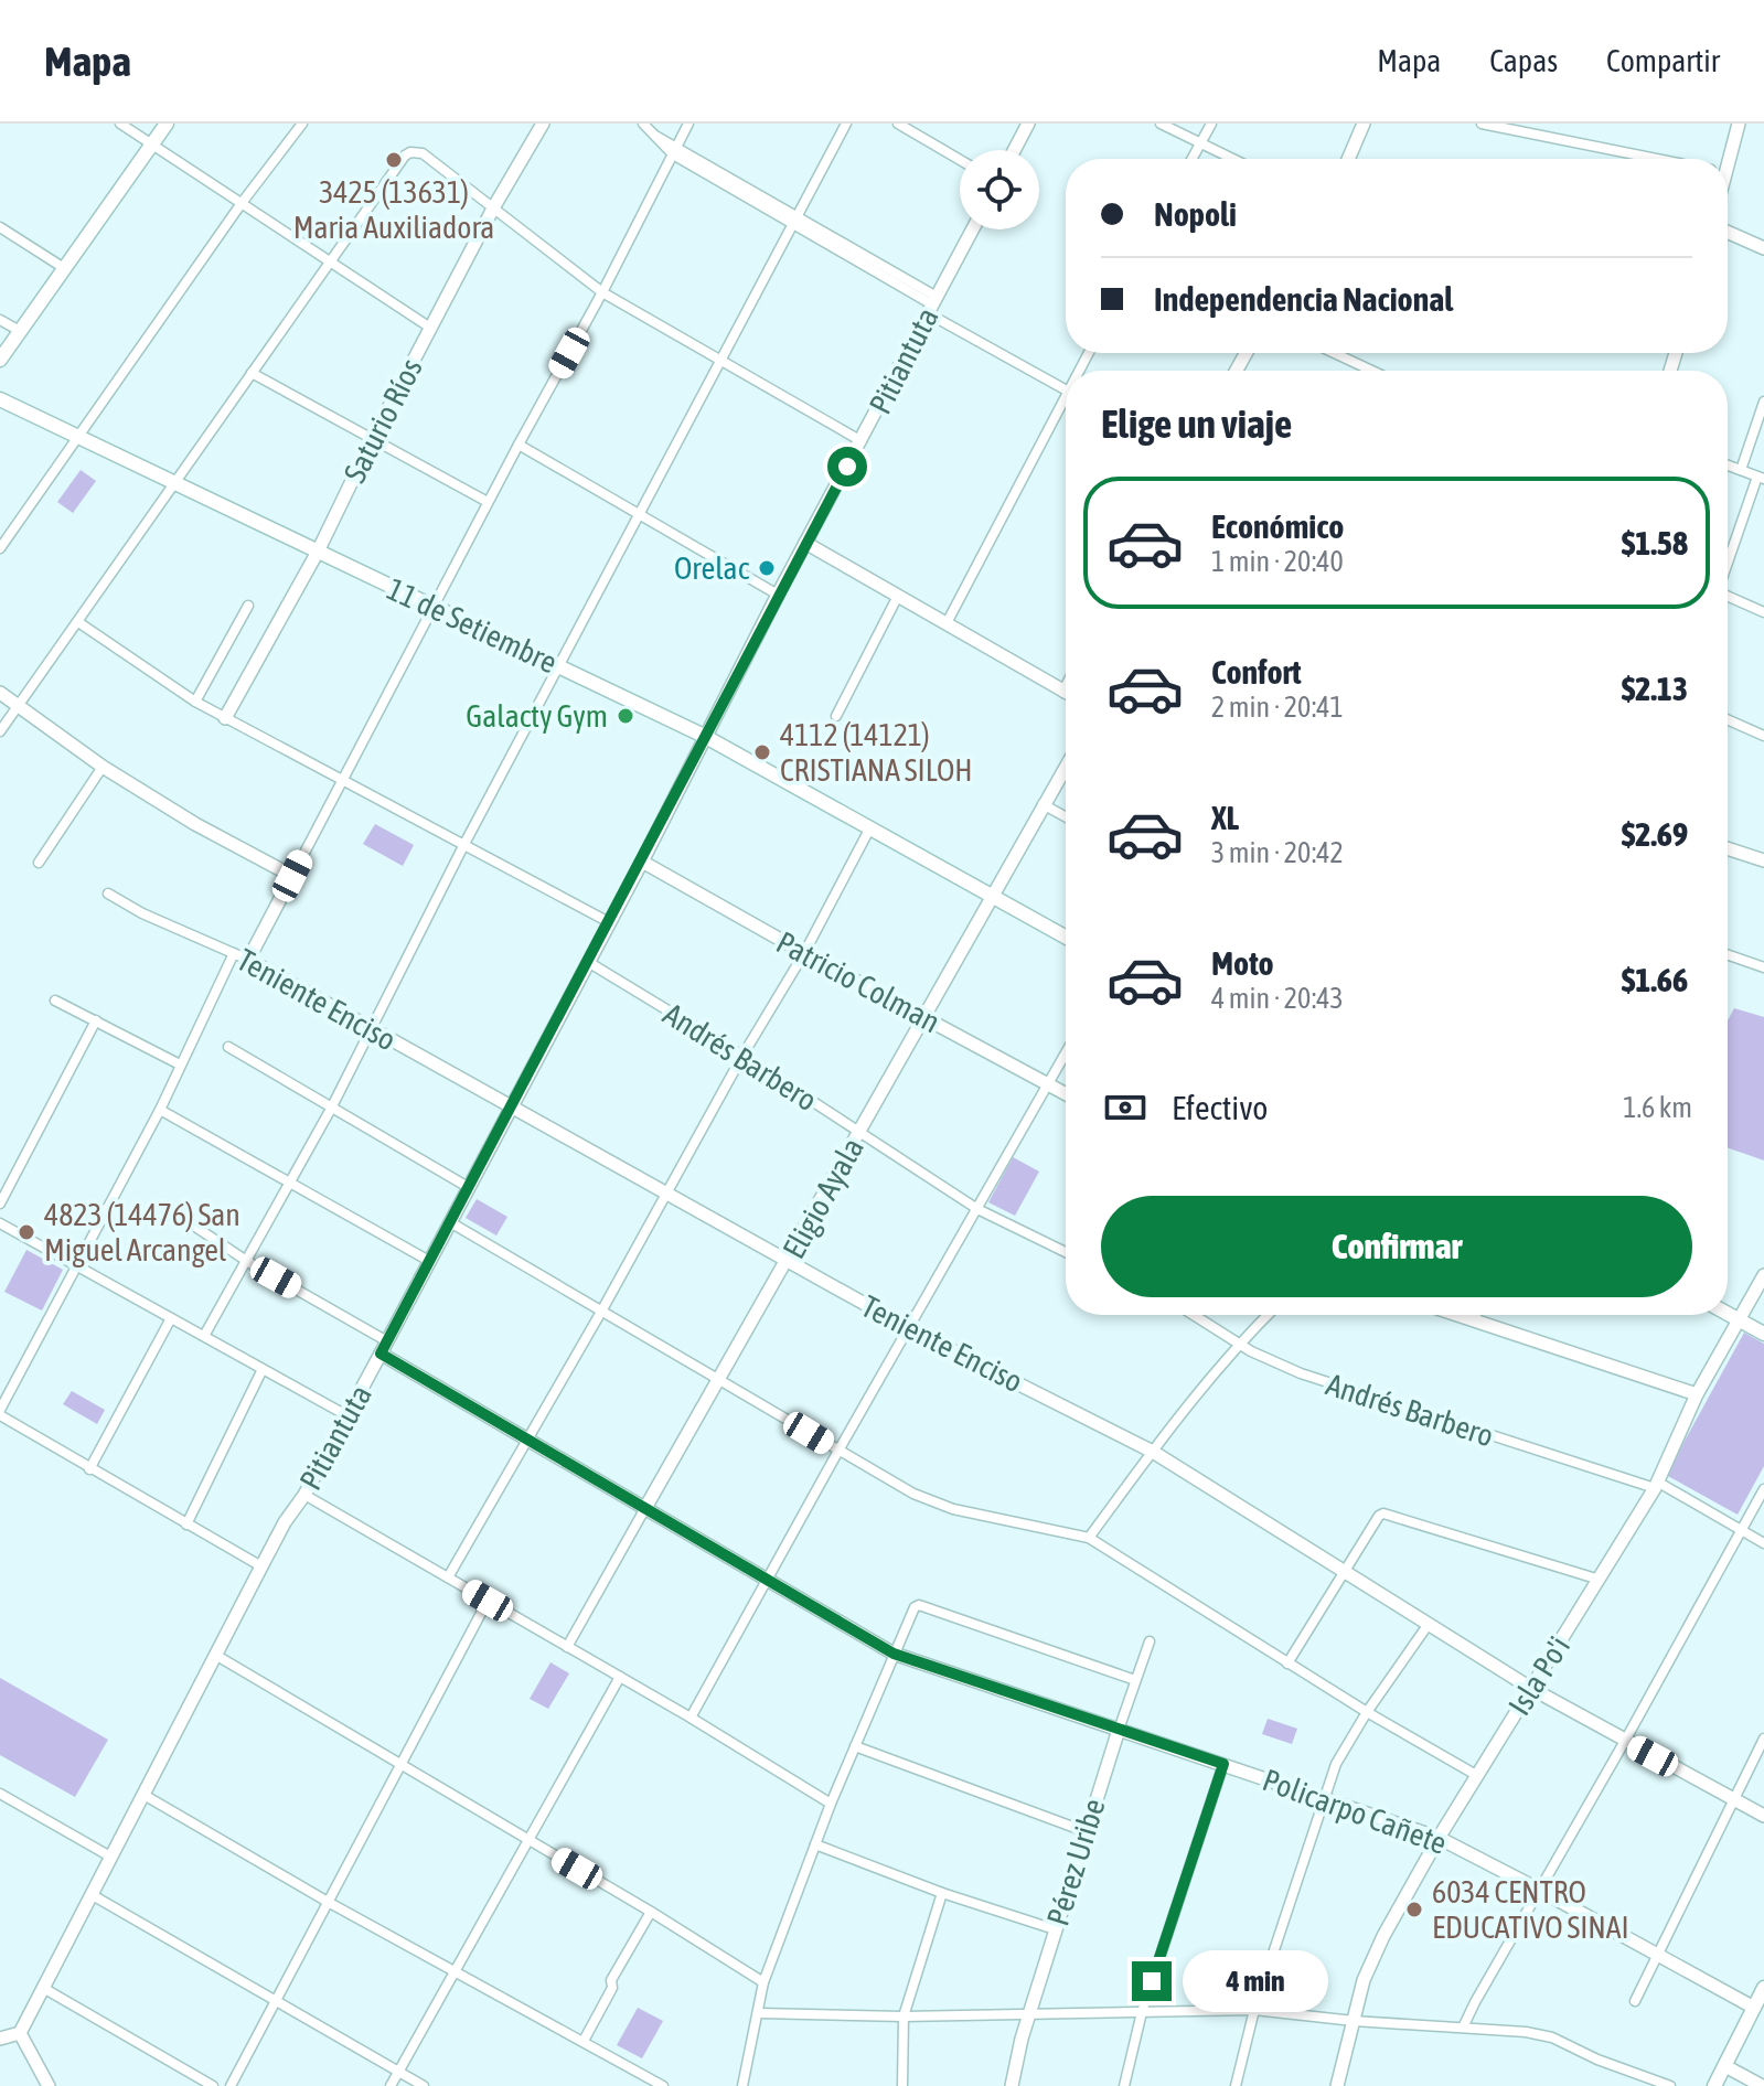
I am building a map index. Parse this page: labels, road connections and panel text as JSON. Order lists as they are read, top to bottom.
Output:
{
  "streets": {
    "main road": ["11 de Setiembre"],
    "street": [
      "Pitiantuta",
      "Saturio Ríos",
      "Patricio Colman",
      "Teniente Enciso",
      "Andrés Barbero",
      "Eligio Ayala",
      "Isla Po'i",
      "Policarpo Cañete",
      "Pérez Uribe"
    ]
  },
  "crossings": [
    ["Pitiantuta", "11 de Setiembre"],
    ["Pitiantuta", "Patricio Colman"],
    ["Pitiantuta", "Teniente Enciso"],
    ["Pitiantuta", "Andrés Barbero"],
    ["Pitiantuta", "Policarpo Cañete"],
    ["Saturio Ríos", "11 de Setiembre"],
    ["11 de Setiembre", "Eligio Ayala"],
    ["Patricio Colman", "Eligio Ayala"],
    ["Teniente Enciso", "Eligio Ayala"],
    ["Teniente Enciso", "Isla Po'i"],
    ["Andrés Barbero", "Eligio Ayala"],
    ["Andrés Barbero", "Isla Po'i"],
    ["Eligio Ayala", "Policarpo Cañete"],
    ["Isla Po'i", "Policarpo Cañete"],
    ["Policarpo Cañete", "Pérez Uribe"]
  ],
  "places": [
    "3425 (13631) Maria Auxiliadora",
    "Orelac",
    "Galacty Gym",
    "4112 (14121) CRISTIANA SILOH",
    "4823 (14476) San Miguel Arcangel",
    "6034 CENTRO EDUCATIVO SINAI"
  ],
  "page": {
    "header": "Mapa",
    "nav": ["Mapa", "Capas", "Compartir"],
    "banner": ["Nopoli", "Independencia Nacional"],
    "heading": "Elige un viaje",
    "list": [
      {
        "name": "Económico",
        "note": "1 min · 20:40",
        "value": "$1.58"
      },
      {
        "name": "Confort",
        "note": "2 min · 20:41",
        "value": "$2.13"
      },
      {
        "name": "XL",
        "note": "3 min · 20:42",
        "value": "$2.69"
      },
      {
        "name": "Moto",
        "note": "4 min · 20:43",
        "value": "$1.66"
      }
    ],
    "pay": ["Efectivo", "1.6 km"],
    "buttons": "Confirmar",
    "bubble": "4 min"
  }
}
